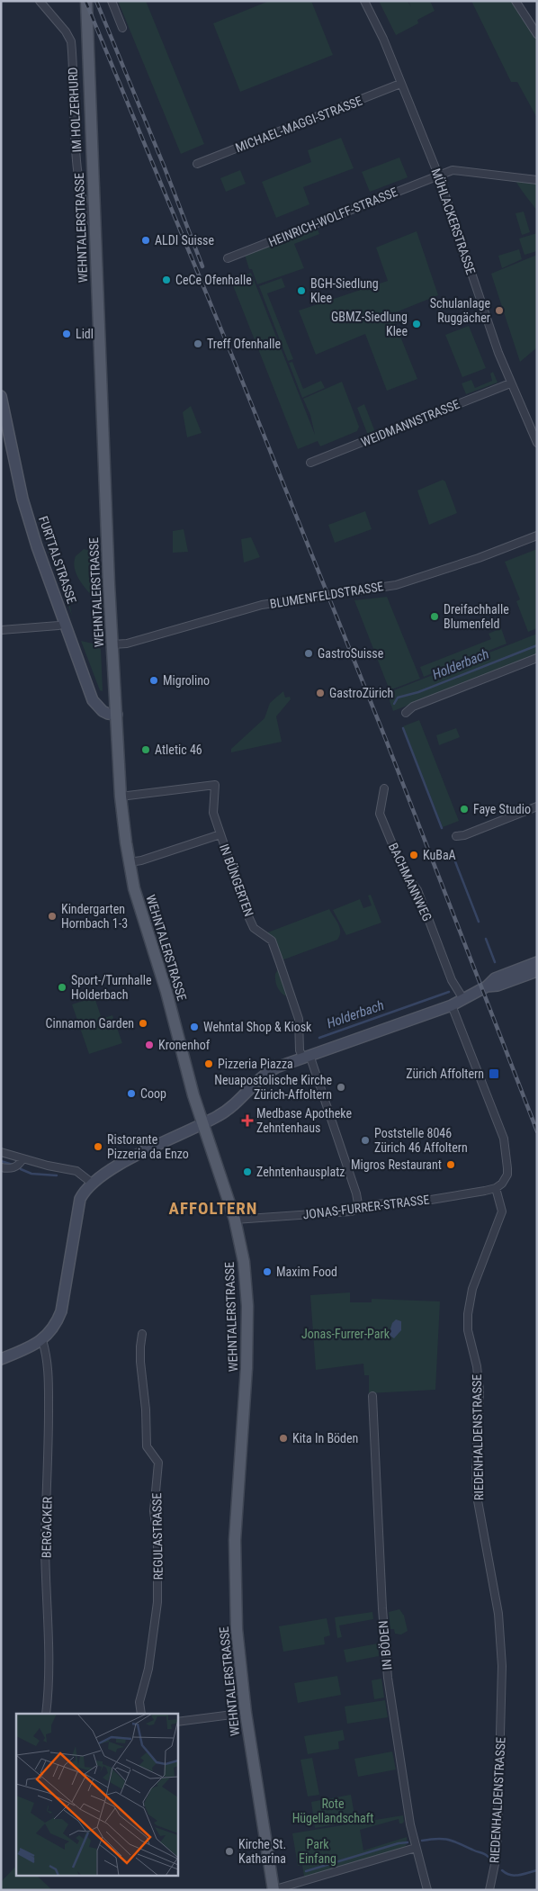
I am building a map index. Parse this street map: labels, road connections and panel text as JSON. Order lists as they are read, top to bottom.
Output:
{
  "streets": {
    "main road": ["WEHNTALERSTRASSE"],
    "street": [
      "IM HOLZERHURD",
      "MICHAEL-MAGGI-STRASSE",
      "HEINRICH-WOLFF-STRASSE",
      "MÜHLACKERSTRASSE",
      "WEIDMANNSTRASSE",
      "FURTTALSTRASSE",
      "BLUMENFELDSTRASSE",
      "IN BÜNGERTEN",
      "BACHMANNWEG",
      "JONAS-FURRER-STRASSE",
      "RIEDENHALDENSTRASSE",
      "BERGACKER",
      "REGULASTRASSE",
      "IN BÖDEN"
    ]
  },
  "crossings": [
    ["IM HOLZERHURD", "WEHNTALERSTRASSE"],
    ["MICHAEL-MAGGI-STRASSE", "MÜHLACKERSTRASSE"],
    ["HEINRICH-WOLFF-STRASSE", "MÜHLACKERSTRASSE"],
    ["MÜHLACKERSTRASSE", "WEIDMANNSTRASSE"],
    ["WEHNTALERSTRASSE", "FURTTALSTRASSE"],
    ["WEHNTALERSTRASSE", "BLUMENFELDSTRASSE"],
    ["WEHNTALERSTRASSE", "IN BÜNGERTEN"],
    ["WEHNTALERSTRASSE", "JONAS-FURRER-STRASSE"],
    ["JONAS-FURRER-STRASSE", "RIEDENHALDENSTRASSE"]
  ],
  "districts": ["AFFOLTERN"],
  "water": ["Holderbach"],
  "parks": ["Jonas-Furrer-Park", "Rote Hügellandschaft", "Park Einfang"],
  "places": {
    "other": [
      "ALDI Suisse",
      "CeCe Ofenhalle",
      "BGH-Siedlung Klee",
      "Schulanlage Ruggächer",
      "GBMZ-Siedlung Klee",
      "Lidl",
      "Treff Ofenhalle",
      "Dreifachhalle Blumenfeld",
      "GastroSuisse",
      "Migrolino",
      "GastroZürich",
      "Atletic 46",
      "Faye Studio",
      "KuBaA",
      "Kindergarten Hornbach 1-3",
      "Sport-/Turnhalle Holderbach",
      "Cinnamon Garden",
      "Wehntal Shop & Kiosk",
      "Kronenhof",
      "Pizzeria Piazza",
      "Neuapostolische Kirche Zürich-Affoltern",
      "Coop",
      "Poststelle 8046 Zürich 46 Affoltern",
      "Ristorante Pizzeria da Enzo",
      "Migros Restaurant",
      "Zehntenhausplatz",
      "Maxim Food",
      "Kita In Böden",
      "Kirche St. Katharina"
    ],
    "transit": ["Zürich Affoltern"],
    "health": ["Medbase Apotheke Zehntenhaus"]
  }
}
